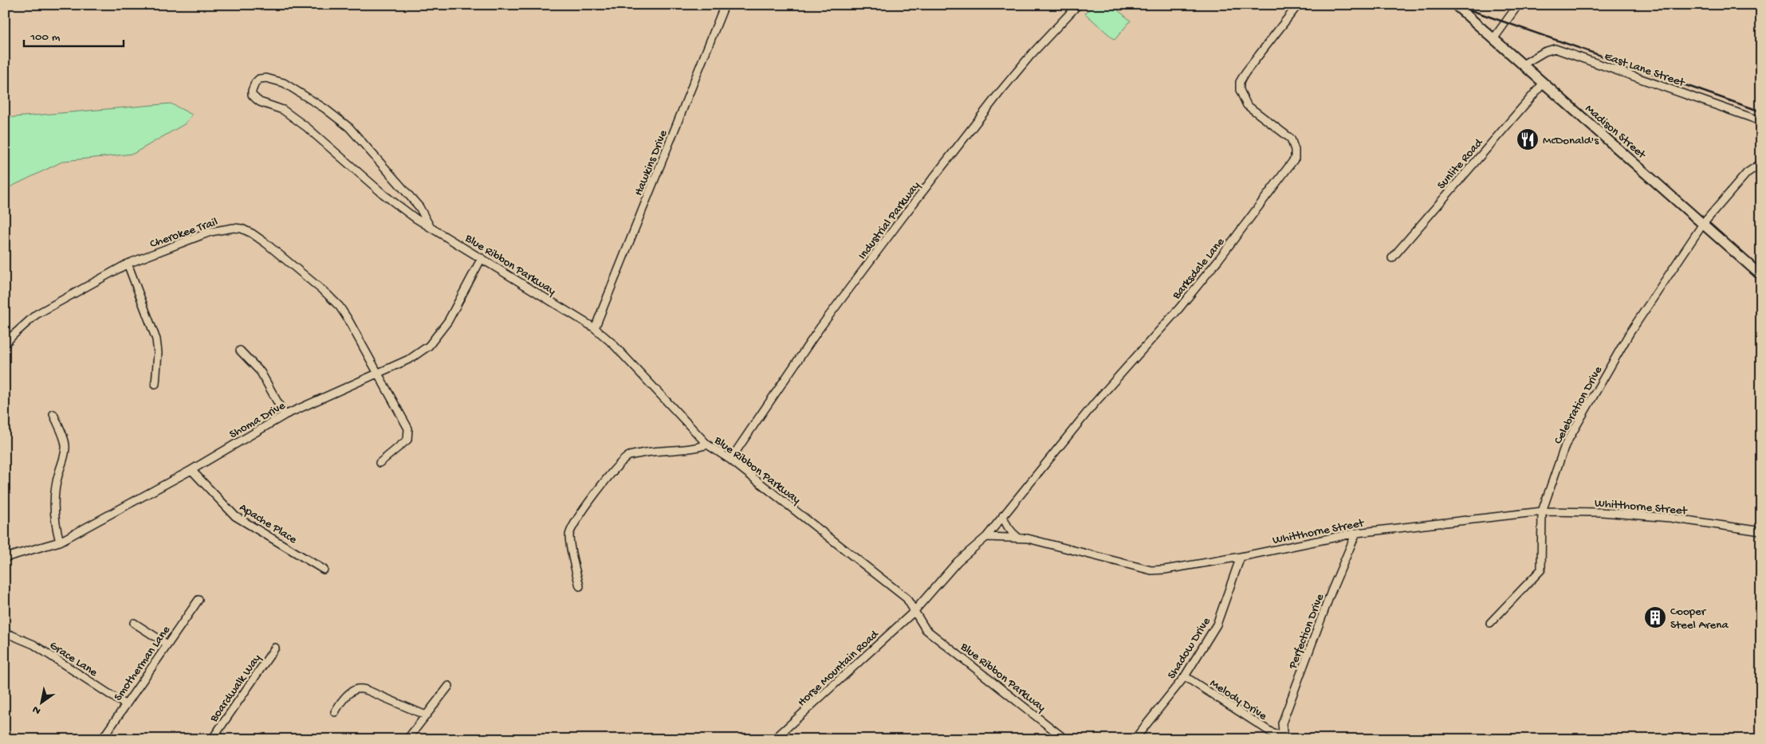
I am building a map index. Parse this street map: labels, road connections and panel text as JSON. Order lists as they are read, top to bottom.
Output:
{
  "streets": {
    "main road": ["Madison Street"],
    "street": [
      "East Lane Street",
      "Hawkins Drive",
      "Sunlite Road",
      "Industrial Parkway",
      "Cherokee Trail",
      "Blue Ribbon Parkway",
      "Barksdale Lane",
      "Celebration Drive",
      "Shoma Drive",
      "Whitthorne Street",
      "Apache Place",
      "Perfection Drive",
      "Shadow Drive",
      "Grace Lane",
      "Smotherman Lane",
      "Horse Mountain Road",
      "Boardwalk Way",
      "Melody Drive"
    ]
  },
  "crossings": [
    ["East Lane Street", "Madison Street"],
    ["Madison Street", "Sunlite Road"],
    ["Madison Street", "Celebration Drive"],
    ["Hawkins Drive", "Blue Ribbon Parkway"],
    ["Industrial Parkway", "Blue Ribbon Parkway"],
    ["Cherokee Trail", "Shoma Drive"],
    ["Blue Ribbon Parkway", "Shoma Drive"],
    ["Blue Ribbon Parkway", "Horse Mountain Road"],
    ["Barksdale Lane", "Whitthorne Street"],
    ["Celebration Drive", "Whitthorne Street"],
    ["Shoma Drive", "Apache Place"],
    ["Whitthorne Street", "Perfection Drive"],
    ["Whitthorne Street", "Shadow Drive"],
    ["Perfection Drive", "Melody Drive"],
    ["Shadow Drive", "Melody Drive"],
    ["Grace Lane", "Smotherman Lane"]
  ],
  "places": {
    "restaurant": ["McDonald's"],
    "building": ["Cooper Steel Arena"]
  },
  "scale_bar": "100 m",
  "north": "bottom left"
}
